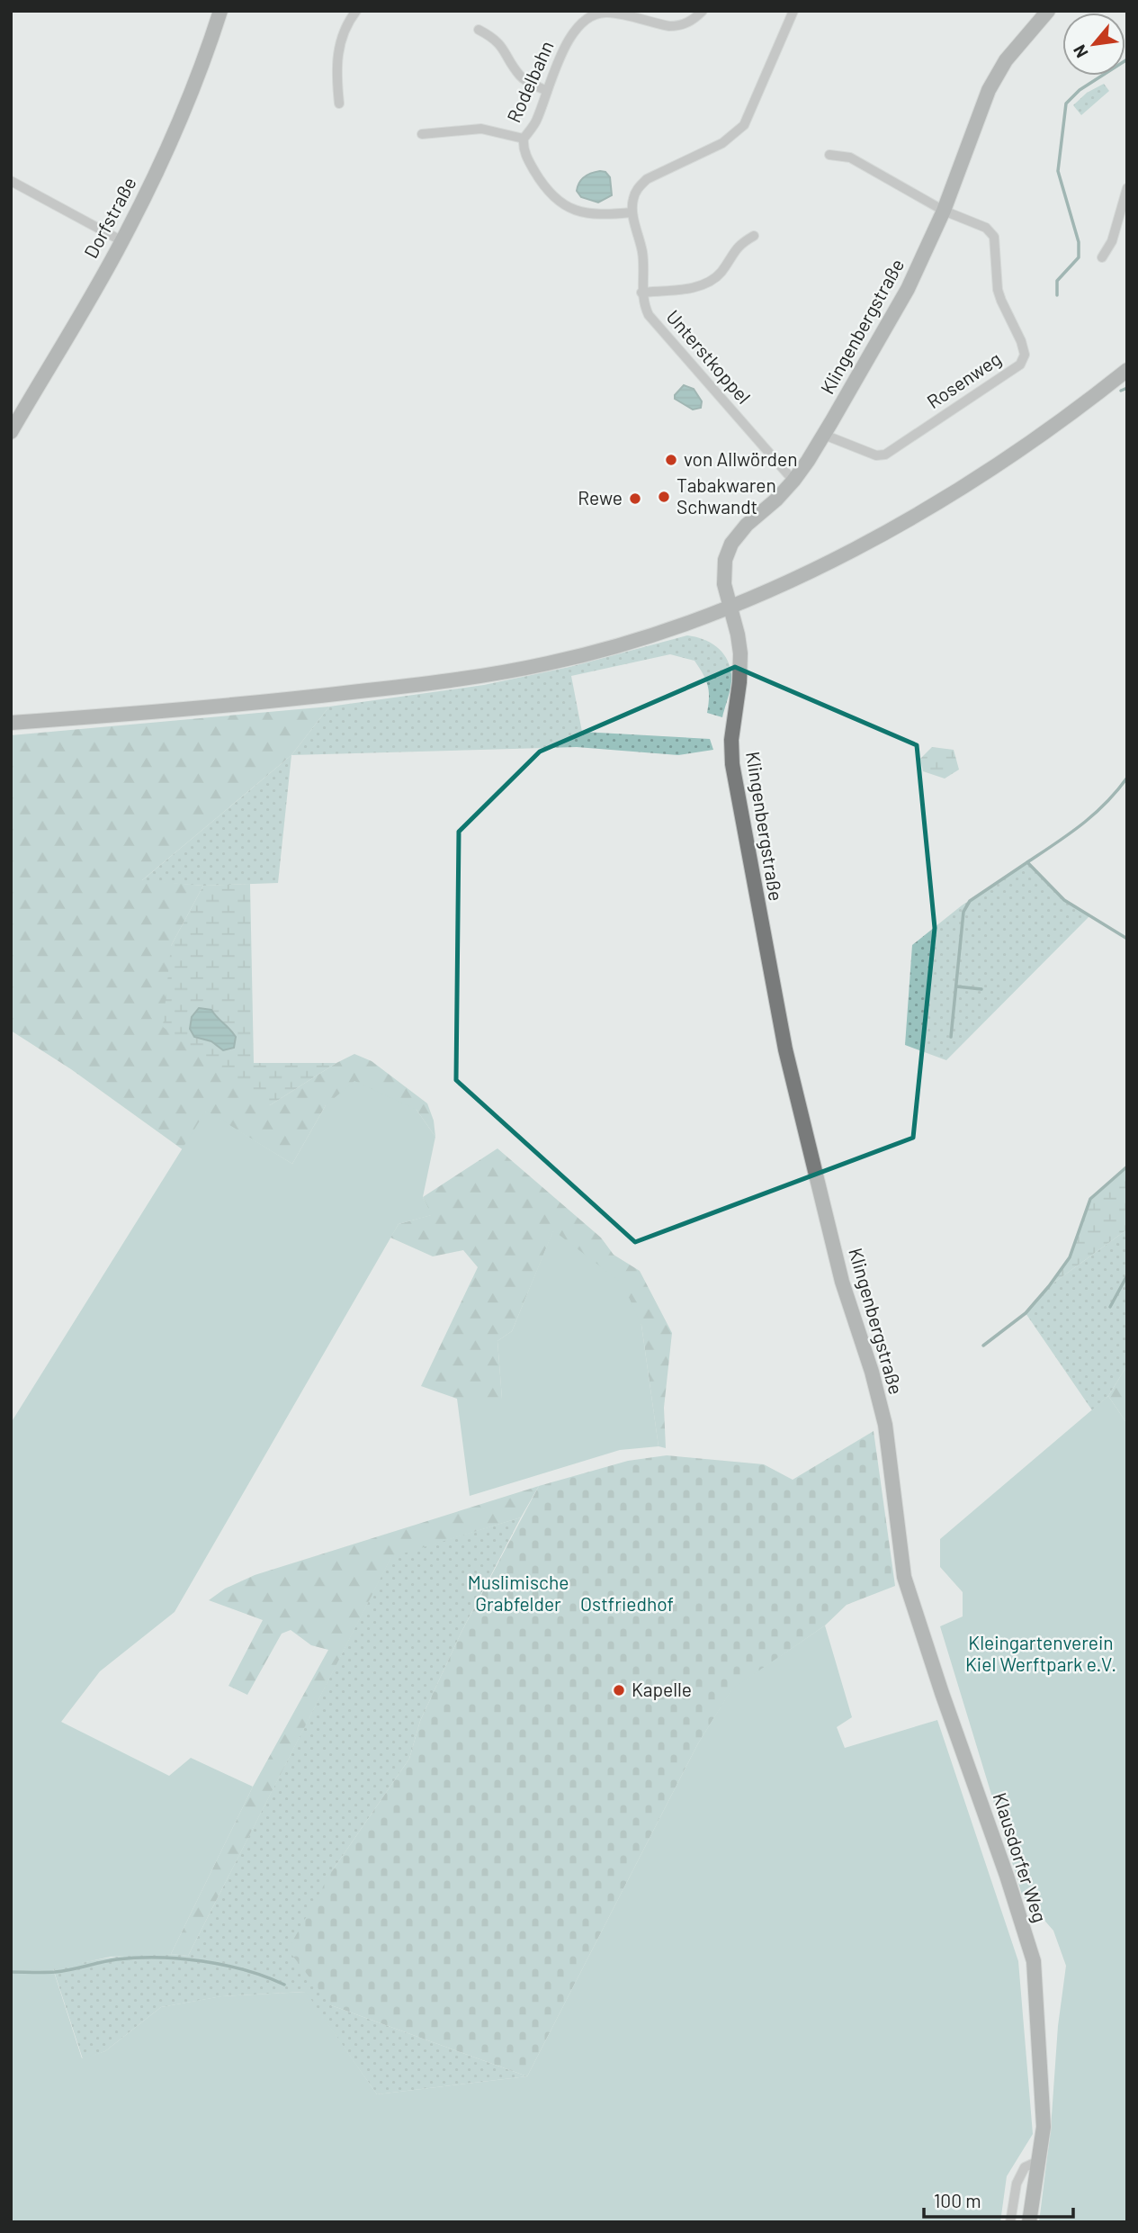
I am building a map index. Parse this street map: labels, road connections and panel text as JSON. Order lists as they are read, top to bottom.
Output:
{
  "streets": {
    "street": [
      "Rodelbahn",
      "Dorfstraße",
      "Klingenbergstraße",
      "Unterstkoppel",
      "Rosenweg",
      "Klausdorfer Weg"
    ]
  },
  "crossings": [
    ["Rodelbahn", "Unterstkoppel"],
    ["Klingenbergstraße", "Unterstkoppel"],
    ["Klingenbergstraße", "Rosenweg"],
    ["Klingenbergstraße", "Klausdorfer Weg"]
  ],
  "parks": ["Muslimische Grabfelder", "Ostfriedhof", "Kleingartenverein Kiel Werftpark e.V."],
  "places": [
    "von Allwörden",
    "Tabakwaren Schwandt",
    "Rewe",
    "Kapelle"
  ],
  "scale_bar": "100 m",
  "north": "bottom left"
}
